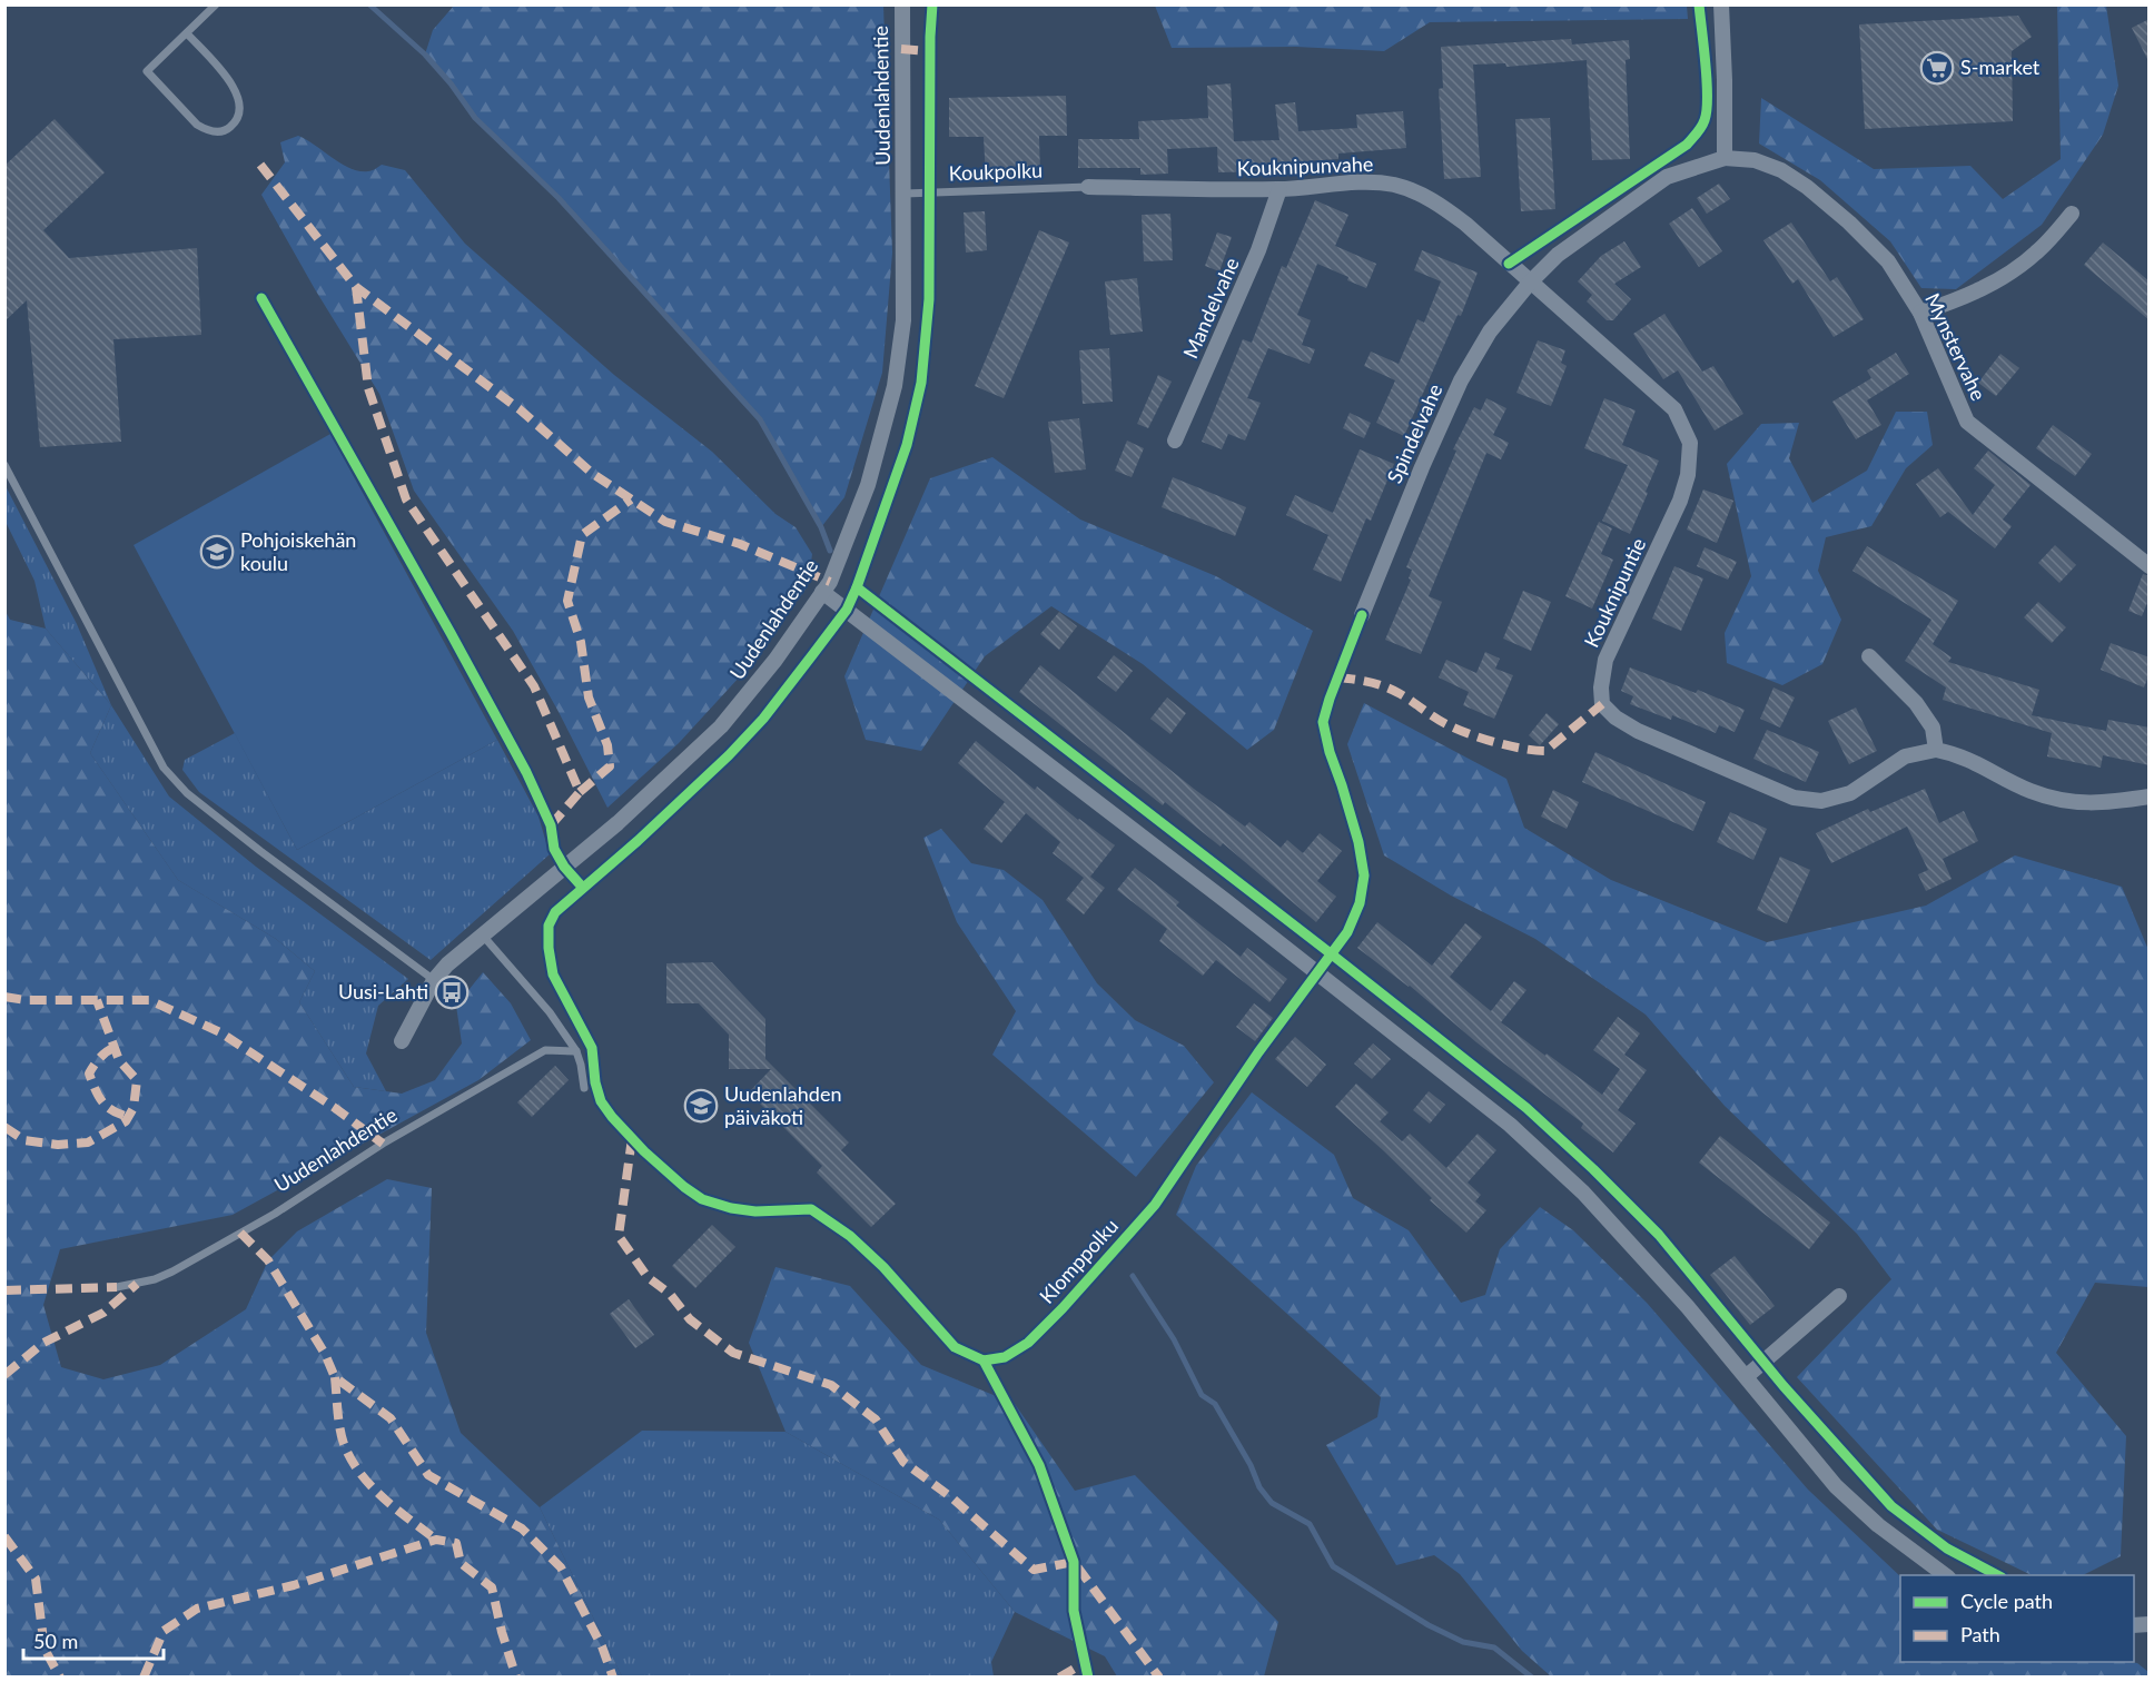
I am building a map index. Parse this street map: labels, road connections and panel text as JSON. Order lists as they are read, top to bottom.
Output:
{
  "streets": {
    "street": [
      "Uudenlahdentie",
      "Kouknipunvahe",
      "Mandelvahe",
      "Mynstervahe",
      "Spindelvahe",
      "Kouknipuntie"
    ],
    "lane": ["Koukpolku"],
    "cycle path": ["Klomppolku"]
  },
  "crossings": [
    ["Uudenlahdentie", "Koukpolku"],
    ["Kouknipunvahe", "Koukpolku"],
    ["Kouknipunvahe", "Mandelvahe"],
    ["Kouknipunvahe", "Spindelvahe"],
    ["Kouknipunvahe", "Kouknipuntie"],
    ["Mynstervahe", "Spindelvahe"],
    ["Spindelvahe", "Kouknipuntie"]
  ],
  "places": {
    "supermarket": ["S-market"],
    "school or university": ["Pohjoiskehän koulu", "Uudenlahden päiväkoti"],
    "bus stop": ["Uusi-Lahti"]
  },
  "legend": ["Cycle path", "Path"],
  "scale_bar": "50 m"
}
